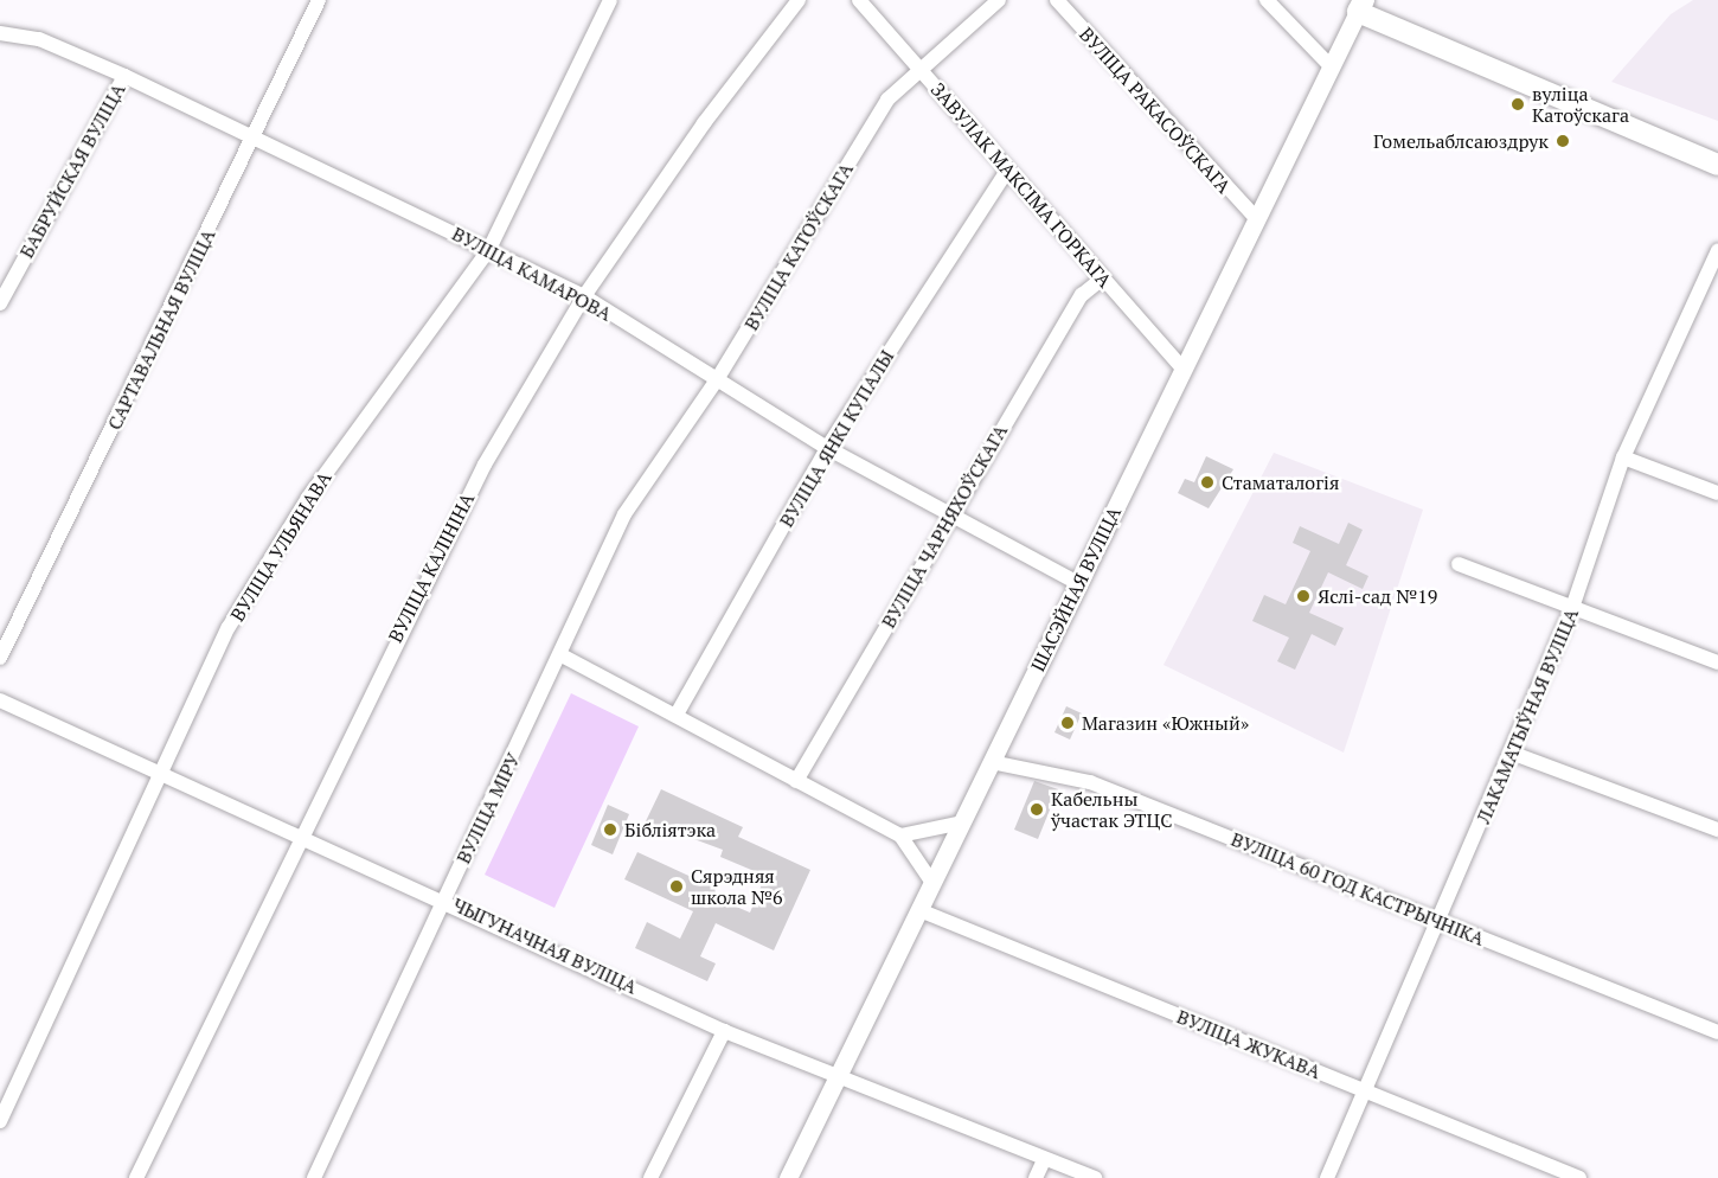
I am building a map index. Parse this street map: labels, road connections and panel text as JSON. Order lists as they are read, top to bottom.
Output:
{
  "streets": {
    "street": [
      "ВУЛІЦА РАКАСОЎСКАГА",
      "БАБРУЙСКАЯ ВУЛІЦА",
      "ЗАВУЛАК МАКСІМА ГОРКАГА",
      "ВУЛІЦА КАТОЎСКАГА",
      "ВУЛІЦА КАМАРОВА",
      "САРТАВАЛЬНАЯ ВУЛІЦА",
      "ВУЛІЦА ЯНКІ КУПАЛЫ",
      "ВУЛІЦА ЧАРНЯХОЎСКАГА",
      "ВУЛІЦА УЛЬЯНАВА",
      "ВУЛІЦА КАЛІНІНА",
      "ШАСЭЙНАЯ ВУЛІЦА",
      "ЛАКАМАТЫЎНАЯ ВУЛІЦА",
      "ВУЛІЦА МІРУ",
      "ВУЛІЦА 60 ГОД КАСТРЫЧНІКА",
      "ЧЫГУНАЧНАЯ ВУЛІЦА",
      "ВУЛІЦА ЖУКАВА"
    ]
  },
  "crossings": [
    ["ВУЛІЦА РАКАСОЎСКАГА", "ШАСЭЙНАЯ ВУЛІЦА"],
    ["БАБРУЙСКАЯ ВУЛІЦА", "ВУЛІЦА КАМАРОВА"],
    ["ЗАВУЛАК МАКСІМА ГОРКАГА", "ВУЛІЦА КАТОЎСКАГА"],
    ["ЗАВУЛАК МАКСІМА ГОРКАГА", "ВУЛІЦА ЯНКІ КУПАЛЫ"],
    ["ЗАВУЛАК МАКСІМА ГОРКАГА", "ВУЛІЦА ЧАРНЯХОЎСКАГА"],
    ["ЗАВУЛАК МАКСІМА ГОРКАГА", "ШАСЭЙНАЯ ВУЛІЦА"],
    ["ВУЛІЦА КАТОЎСКАГА", "ВУЛІЦА КАМАРОВА"],
    ["ВУЛІЦА КАТОЎСКАГА", "ВУЛІЦА МІРУ"],
    ["ВУЛІЦА КАМАРОВА", "САРТАВАЛЬНАЯ ВУЛІЦА"],
    ["ВУЛІЦА КАМАРОВА", "ВУЛІЦА ЯНКІ КУПАЛЫ"],
    ["ВУЛІЦА КАМАРОВА", "ВУЛІЦА ЧАРНЯХОЎСКАГА"],
    ["ВУЛІЦА КАМАРОВА", "ВУЛІЦА УЛЬЯНАВА"],
    ["ВУЛІЦА КАМАРОВА", "ВУЛІЦА КАЛІНІНА"],
    ["ВУЛІЦА КАМАРОВА", "ШАСЭЙНАЯ ВУЛІЦА"],
    ["ВУЛІЦА УЛЬЯНАВА", "ЧЫГУНАЧНАЯ ВУЛІЦА"],
    ["ВУЛІЦА КАЛІНІНА", "ЧЫГУНАЧНАЯ ВУЛІЦА"],
    ["ШАСЭЙНАЯ ВУЛІЦА", "ВУЛІЦА 60 ГОД КАСТРЫЧНІКА"],
    ["ШАСЭЙНАЯ ВУЛІЦА", "ЧЫГУНАЧНАЯ ВУЛІЦА"],
    ["ШАСЭЙНАЯ ВУЛІЦА", "ВУЛІЦА ЖУКАВА"],
    ["ЛАКАМАТЫЎНАЯ ВУЛІЦА", "ВУЛІЦА 60 ГОД КАСТРЫЧНІКА"],
    ["ЛАКАМАТЫЎНАЯ ВУЛІЦА", "ВУЛІЦА ЖУКАВА"],
    ["ВУЛІЦА МІРУ", "ЧЫГУНАЧНАЯ ВУЛІЦА"]
  ],
  "places": [
    "вуліца Катоўскага",
    "Гомельаблсаюздрук",
    "Стаматалогія",
    "Яслі-сад №19",
    "Магазин «Южный»",
    "Кабельны ўчастак ЭТЦС",
    "Бібліятэка",
    "Сярэдняя школа №6"
  ]
}
